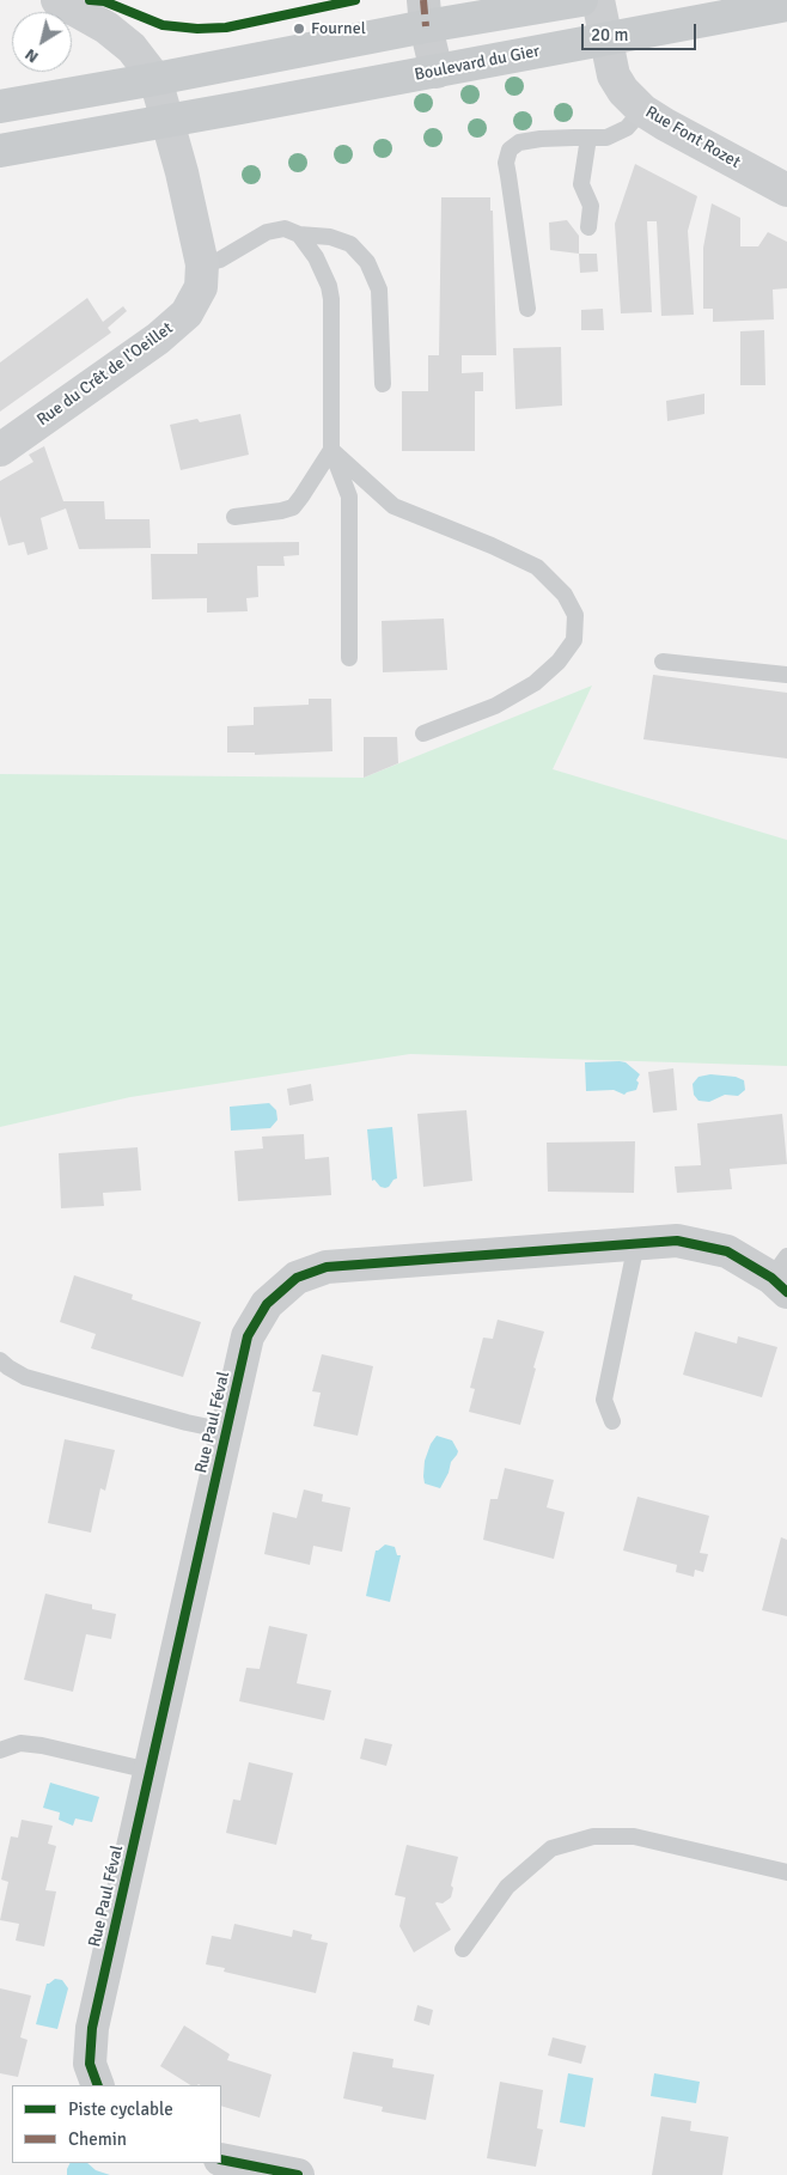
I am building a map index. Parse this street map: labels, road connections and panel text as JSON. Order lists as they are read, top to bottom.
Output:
{
  "streets": {
    "main road": ["Boulevard du Gier", "Rue Font Rozet", "Rue du Crêt de l'Oeillet"],
    "street": ["Rue Paul Féval"]
  },
  "crossings": [
    ["Boulevard du Gier", "Rue Font Rozet"],
    ["Boulevard du Gier", "Rue du Crêt de l'Oeillet"]
  ],
  "places": ["Fournel"],
  "legend": ["Piste cyclable", "Chemin"],
  "scale_bar": "20 m",
  "north": "bottom left"
}
